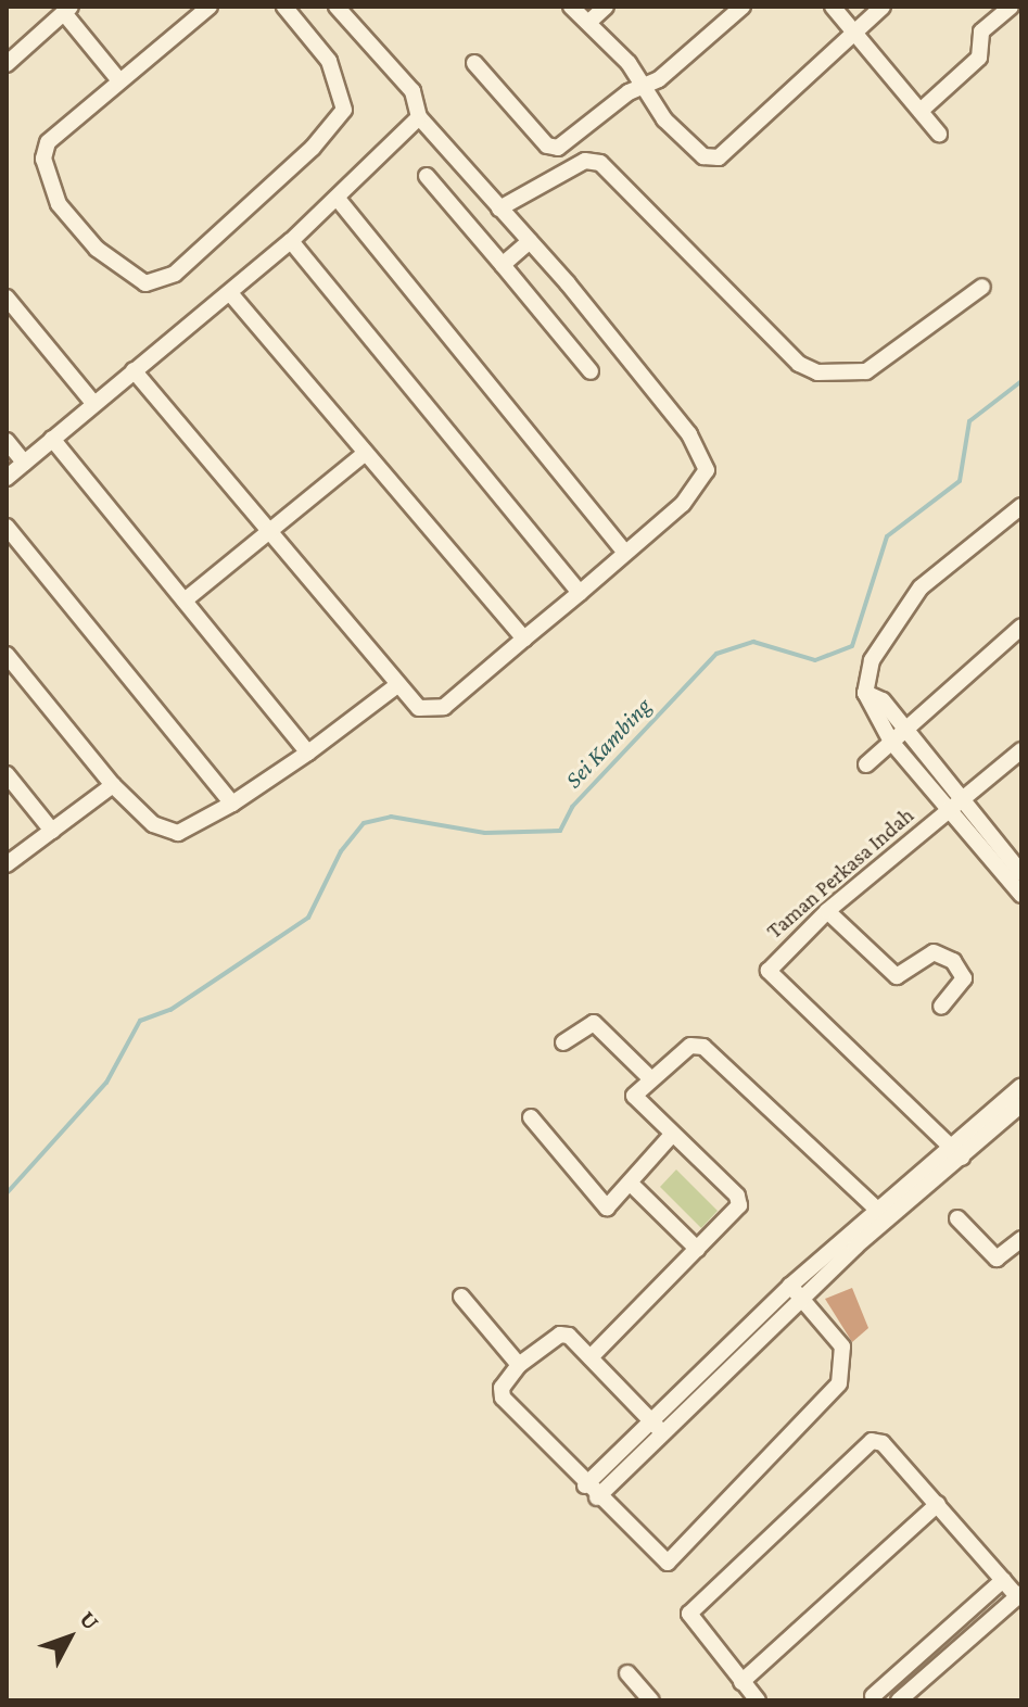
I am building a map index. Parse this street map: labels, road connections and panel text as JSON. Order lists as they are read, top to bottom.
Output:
{
  "streets": {
    "street": ["Taman Perkasa Indah"]
  },
  "water": ["Sei Kambing"],
  "north": "top right"
}
